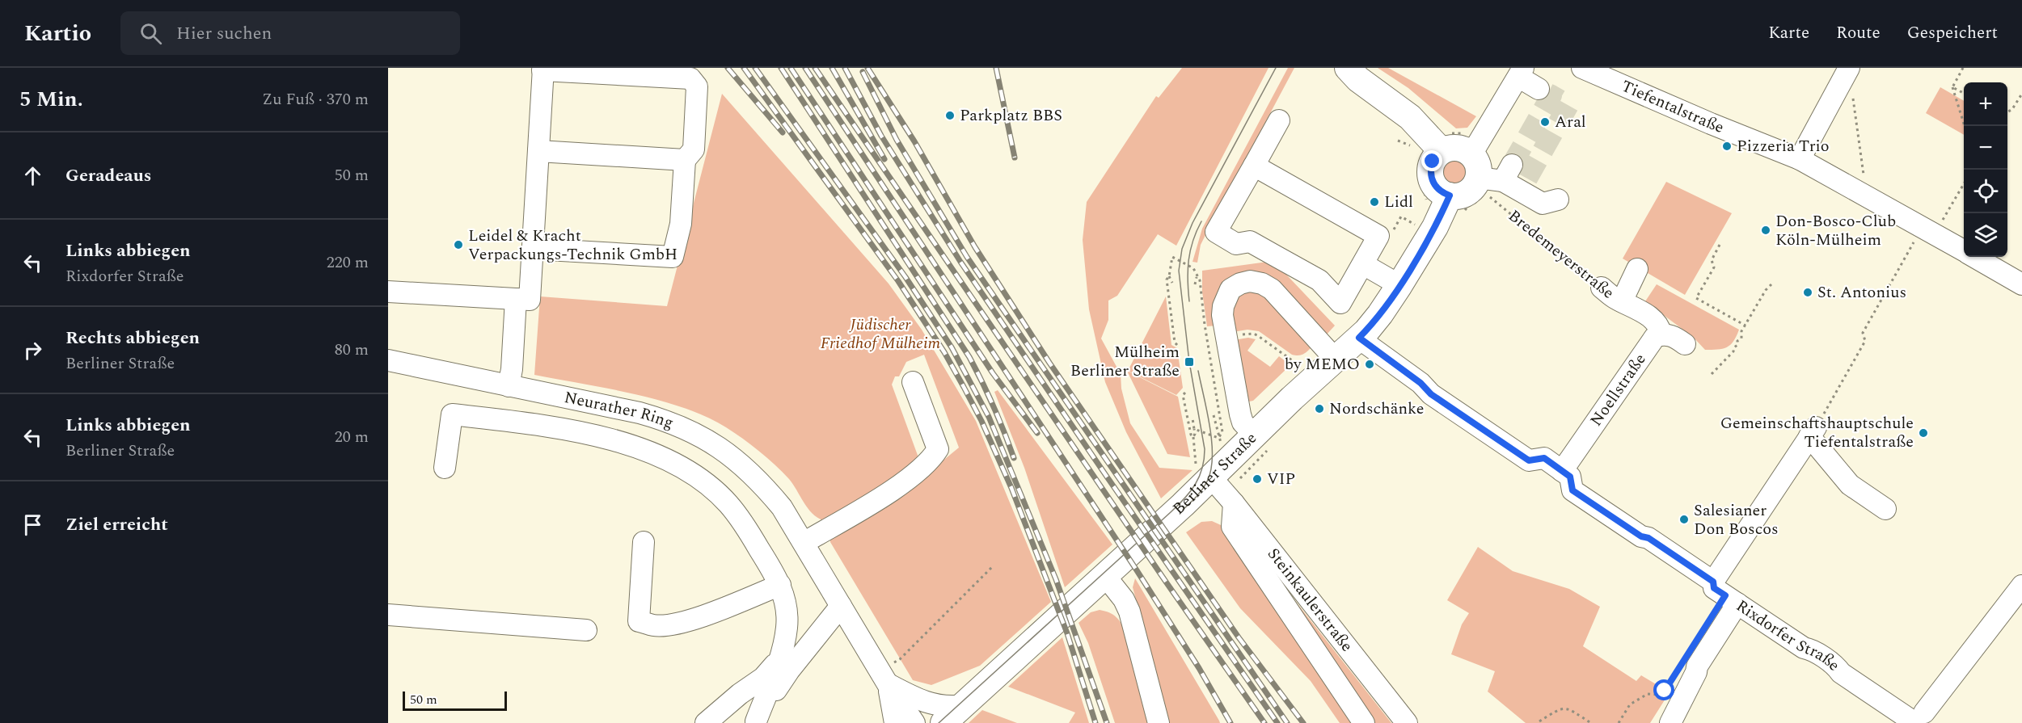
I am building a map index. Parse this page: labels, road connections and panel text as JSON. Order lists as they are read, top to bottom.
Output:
{
  "streets": {
    "main road": ["Berliner Straße"],
    "street": [
      "Tiefentalstraße",
      "Bredemeyerstraße",
      "Noellstraße",
      "Neurather Ring",
      "Steinkaulerstraße",
      "Rixdorfer Straße"
    ]
  },
  "crossings": [
    ["Bredemeyerstraße", "Noellstraße"],
    ["Bredemeyerstraße", "Berliner Straße"],
    ["Noellstraße", "Rixdorfer Straße"],
    ["Berliner Straße", "Steinkaulerstraße"],
    ["Berliner Straße", "Rixdorfer Straße"]
  ],
  "parks": ["Jüdischer Friedhof Mülheim"],
  "places": {
    "other": [
      "Parkplatz BBS",
      "Aral",
      "Pizzeria Trio",
      "Lidl",
      "Don-Bosco-Club Köln-Mülheim",
      "Leidel & Kracht Verpackungs-Technik GmbH",
      "St. Antonius",
      "by MEMO",
      "Nordschänke",
      "Gemeinschaftshauptschule Tiefentalstraße",
      "VIP",
      "Salesianer Don Boscos"
    ],
    "transit": ["Mülheim Berliner Straße"]
  },
  "scale_bar": "50 m",
  "page": {
    "header": "Kartio",
    "search": "Hier suchen",
    "nav": ["Karte", "Route", "Gespeichert"],
    "heading": ["5 Min.", "Zu Fuß · 370 m"],
    "map_buttons": ["+", "−"],
    "list": [
      ["Geradeaus", "50 m"],
      ["Links abbiegen", "Rixdorfer Straße", "220 m"],
      ["Rechts abbiegen", "Berliner Straße", "80 m"],
      ["Links abbiegen", "Berliner Straße", "20 m"],
      "Ziel erreicht"
    ],
    "scale": "50 m"
  }
}
